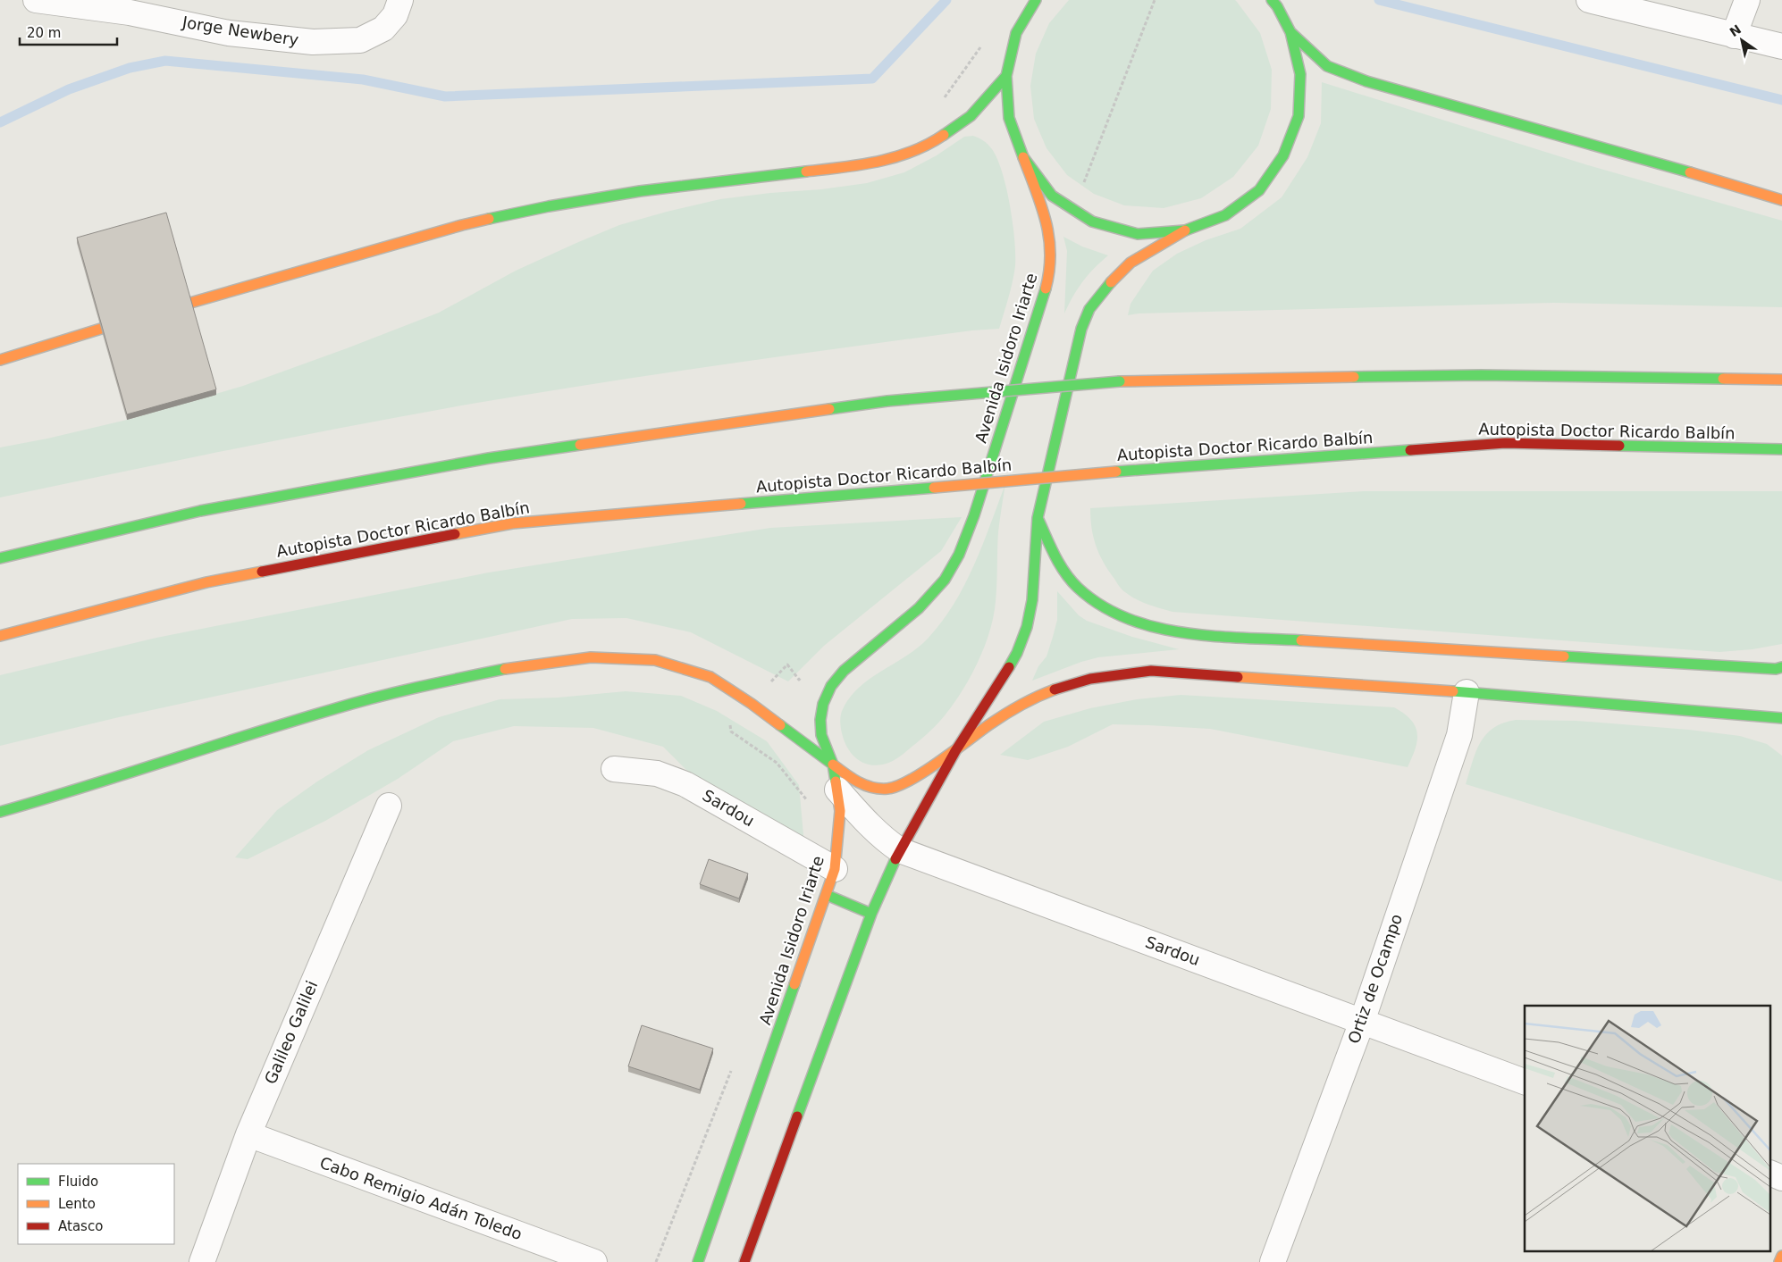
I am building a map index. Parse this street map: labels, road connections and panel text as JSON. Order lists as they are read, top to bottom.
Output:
{
  "streets": {
    "main road": ["Avenida Isidoro Iriarte", "Autopista Doctor Ricardo Balbín"],
    "street": [
      "Jorge Newbery",
      "Sardou",
      "Ortiz de Ocampo",
      "Galileo Galilei",
      "Cabo Remigio Adán Toledo"
    ]
  },
  "crossings": [
    ["Avenida Isidoro Iriarte", "Sardou"],
    ["Sardou", "Ortiz de Ocampo"],
    ["Galileo Galilei", "Cabo Remigio Adán Toledo"]
  ],
  "legend": ["Fluido", "Lento", "Atasco"],
  "scale_bar": "20 m",
  "north": "top left"
}
